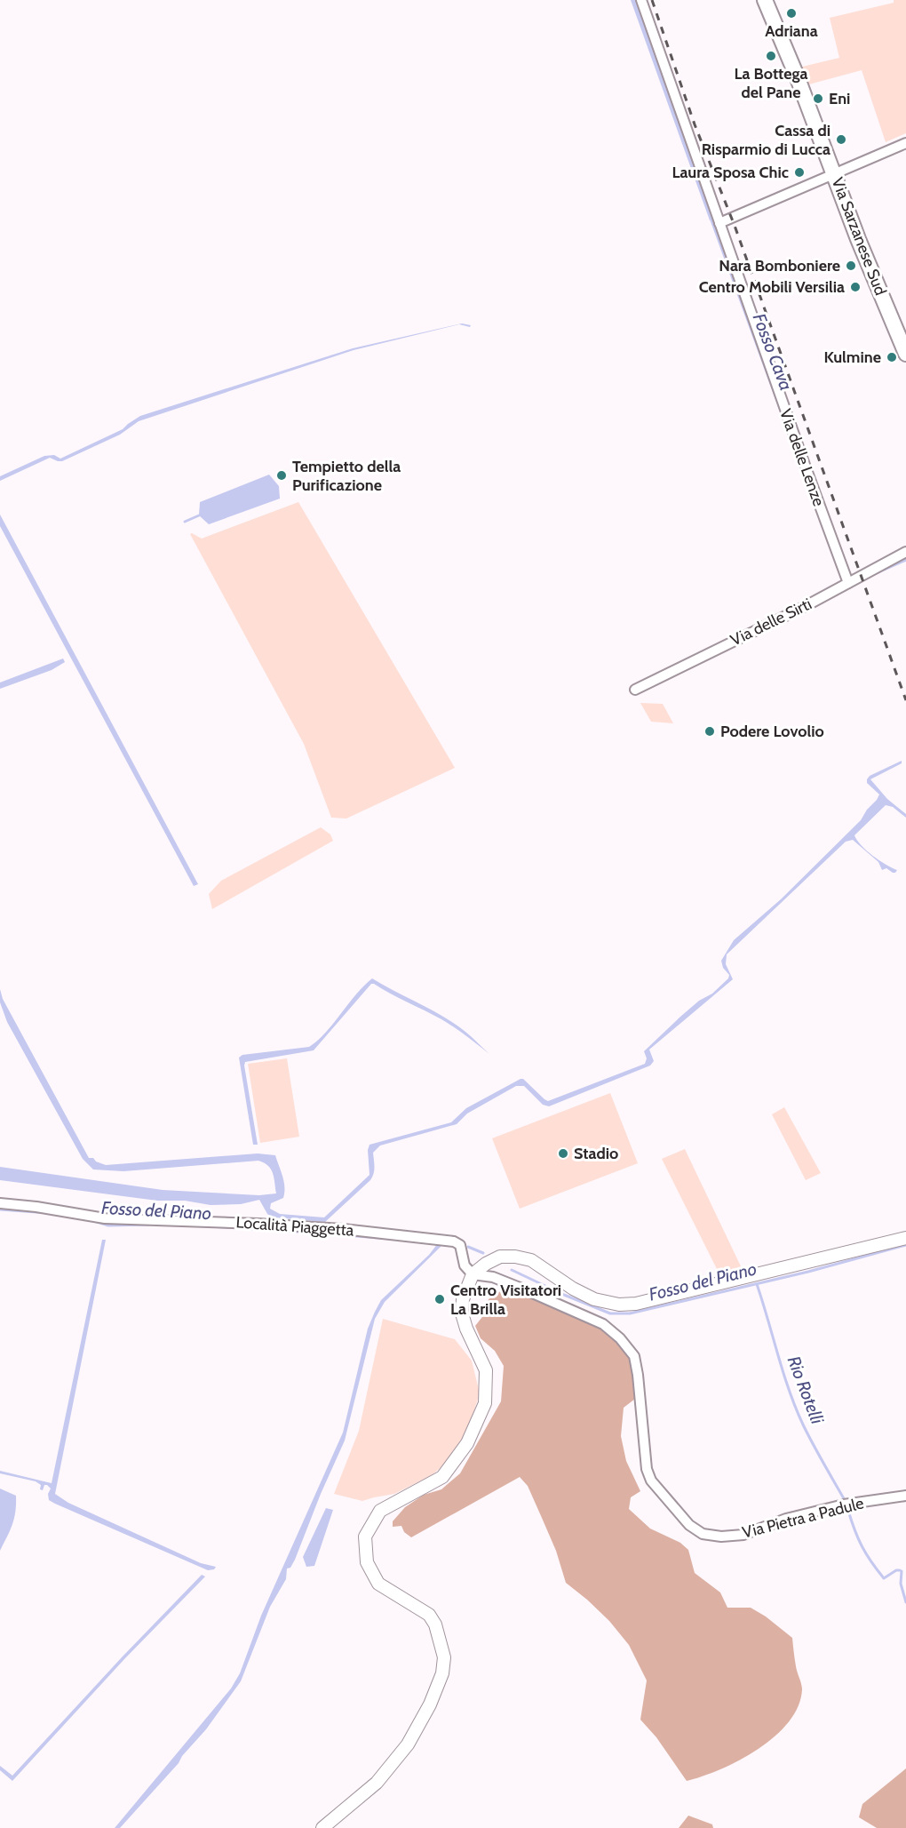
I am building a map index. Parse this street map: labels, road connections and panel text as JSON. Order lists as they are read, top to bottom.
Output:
{
  "streets": {
    "main road": ["Via Sarzanese Sud"],
    "street": [
      "Via delle Lenze",
      "Via delle Sirti",
      "Località Piaggetta",
      "Via Pietra a Padule"
    ]
  },
  "crossings": [
    ["Via delle Lenze", "Via delle Sirti"],
    ["Località Piaggetta", "Via Pietra a Padule"]
  ],
  "water": ["Fosso Cava", "Fosso del Piano", "Rio Rotelli"],
  "places": [
    "Adriana",
    "La Bottega del Pane",
    "Eni",
    "Cassa di Risparmio di Lucca",
    "Laura Sposa Chic",
    "Nara Bomboniere",
    "Centro Mobili Versilia",
    "Kulmine",
    "Tempietto della Purificazione",
    "Podere Lovolio",
    "Stadio",
    "Centro Visitatori La Brilla"
  ]
}
